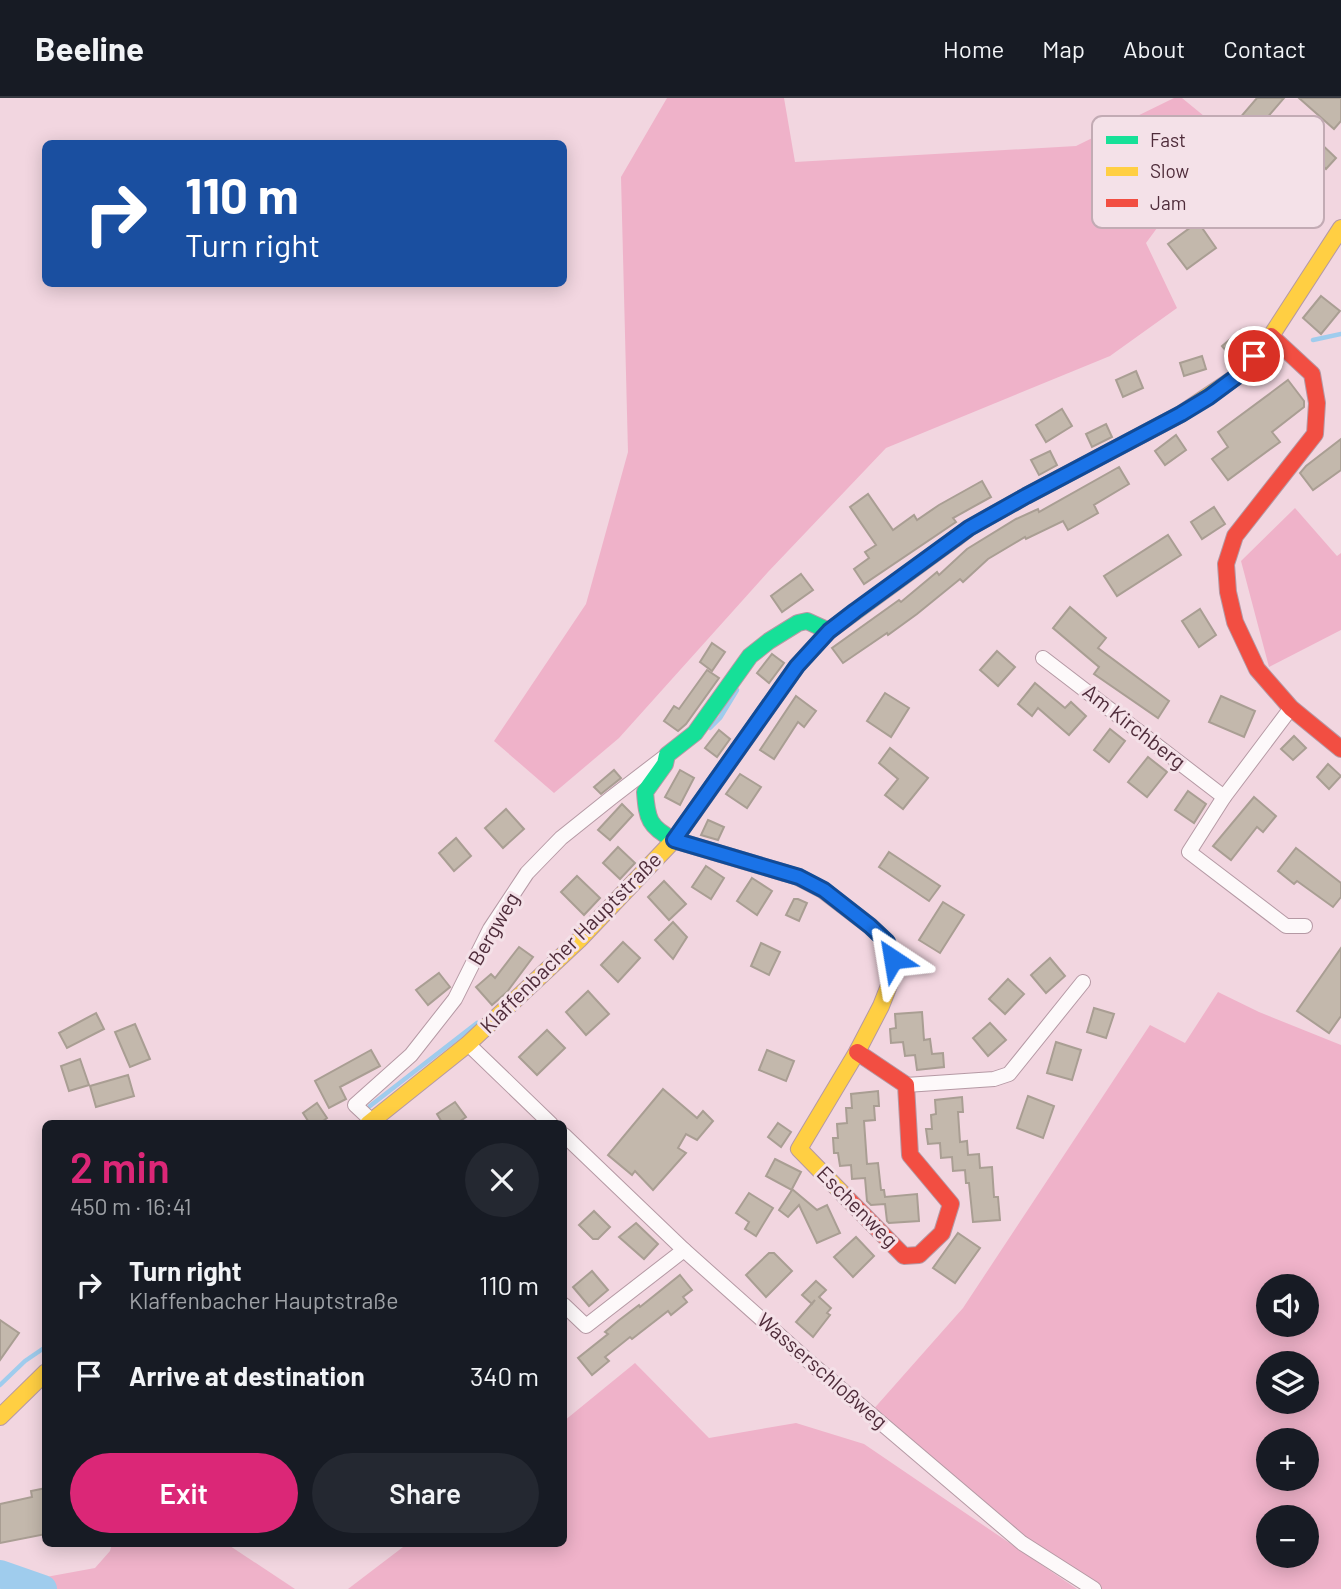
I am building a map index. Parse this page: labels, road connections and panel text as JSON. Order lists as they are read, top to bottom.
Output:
{
  "streets": {
    "street": [
      "Am Kirchberg",
      "Bergweg",
      "Klaffenbacher Hauptstraße",
      "Eschenweg",
      "Wasserschloßweg"
    ]
  },
  "crossings": [
    ["Bergweg", "Klaffenbacher Hauptstraße"],
    ["Bergweg", "Eschenweg"],
    ["Klaffenbacher Hauptstraße", "Eschenweg"]
  ],
  "legend": ["Fast", "Slow", "Jam"],
  "page": {
    "header": "Beeline",
    "nav": [
      "Home",
      "Map",
      "About",
      "Contact"
    ],
    "turn": ["110 m", "Turn right"],
    "heading": ["2 min", "450 m · 16:41"],
    "list": [
      {
        "name": "Turn right",
        "note": "Klaffenbacher Hauptstraße",
        "value": "110 m"
      },
      {
        "name": "Arrive at destination",
        "value": "340 m"
      }
    ],
    "map_buttons": ["+", "−"],
    "buttons": ["Exit", "Share"]
  }
}
